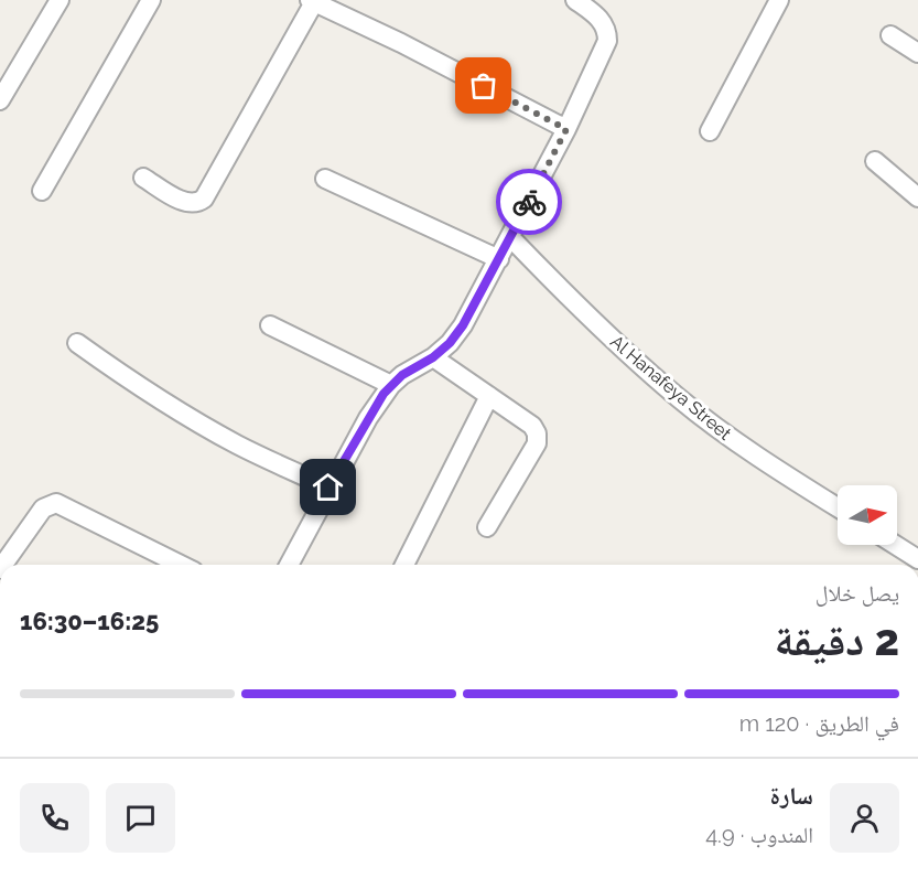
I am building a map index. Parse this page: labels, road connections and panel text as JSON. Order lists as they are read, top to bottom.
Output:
{
  "streets": {
    "street": ["Al Hanafeya Street"]
  },
  "north": "right",
  "page": {
    "heading": ["2 دقيقة", "يصل خلال", "16:25–16:30"],
    "panel": ["سارة", "المندوب · 4.9"],
    "bar": "في الطريق · 120 m"
  }
}
